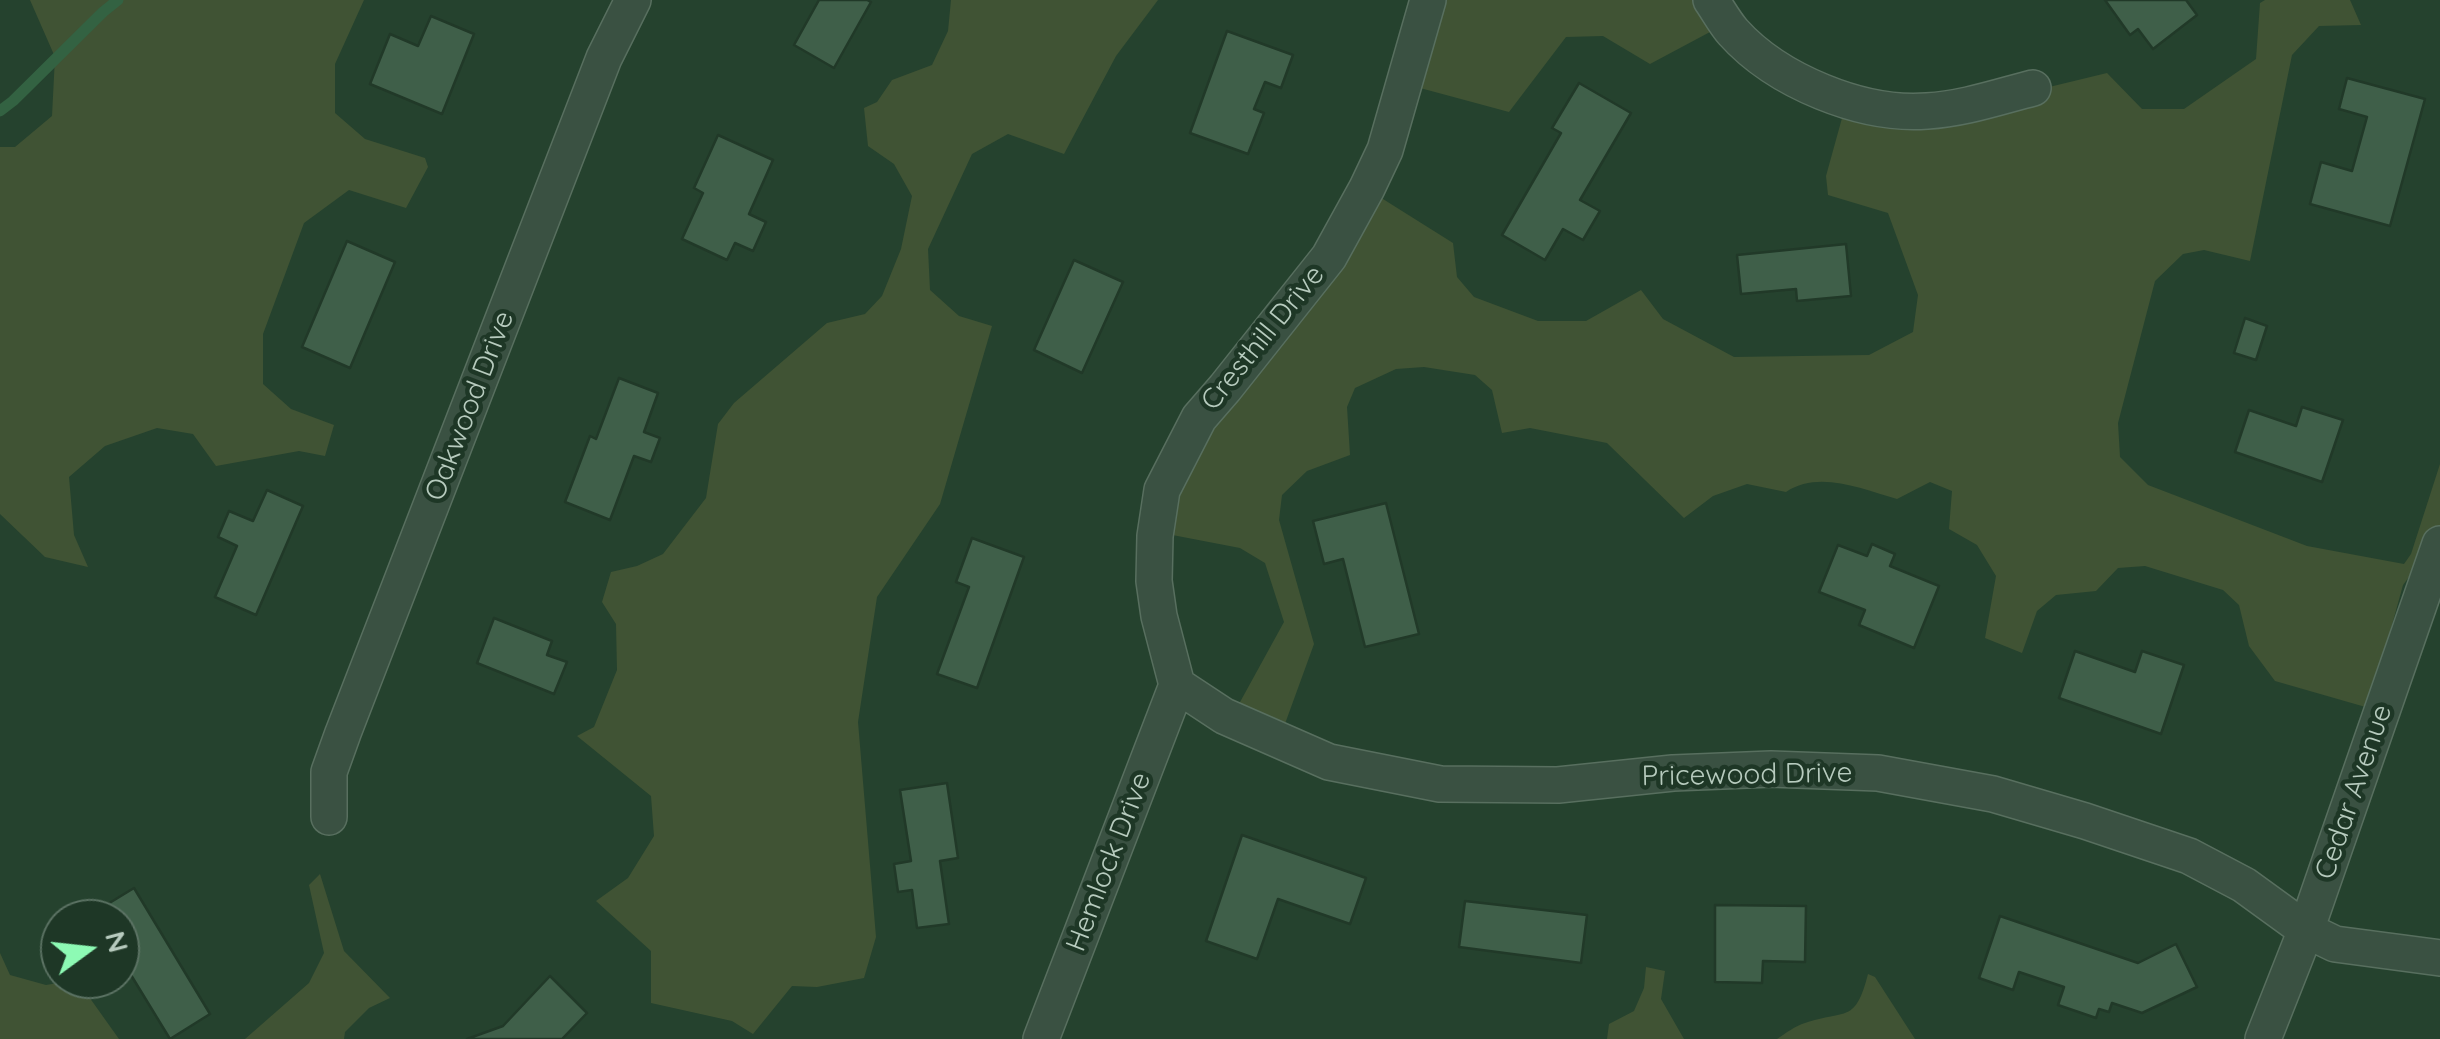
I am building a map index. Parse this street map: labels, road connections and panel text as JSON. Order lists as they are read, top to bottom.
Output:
{
  "streets": {
    "street": [
      "Cresthill Drive",
      "Oakwood Drive",
      "Pricewood Drive",
      "Cedar Avenue",
      "Hemlock Drive"
    ]
  },
  "crossings": [
    ["Cresthill Drive", "Pricewood Drive"],
    ["Cresthill Drive", "Hemlock Drive"],
    ["Pricewood Drive", "Cedar Avenue"],
    ["Pricewood Drive", "Hemlock Drive"]
  ],
  "north": "right"
}
